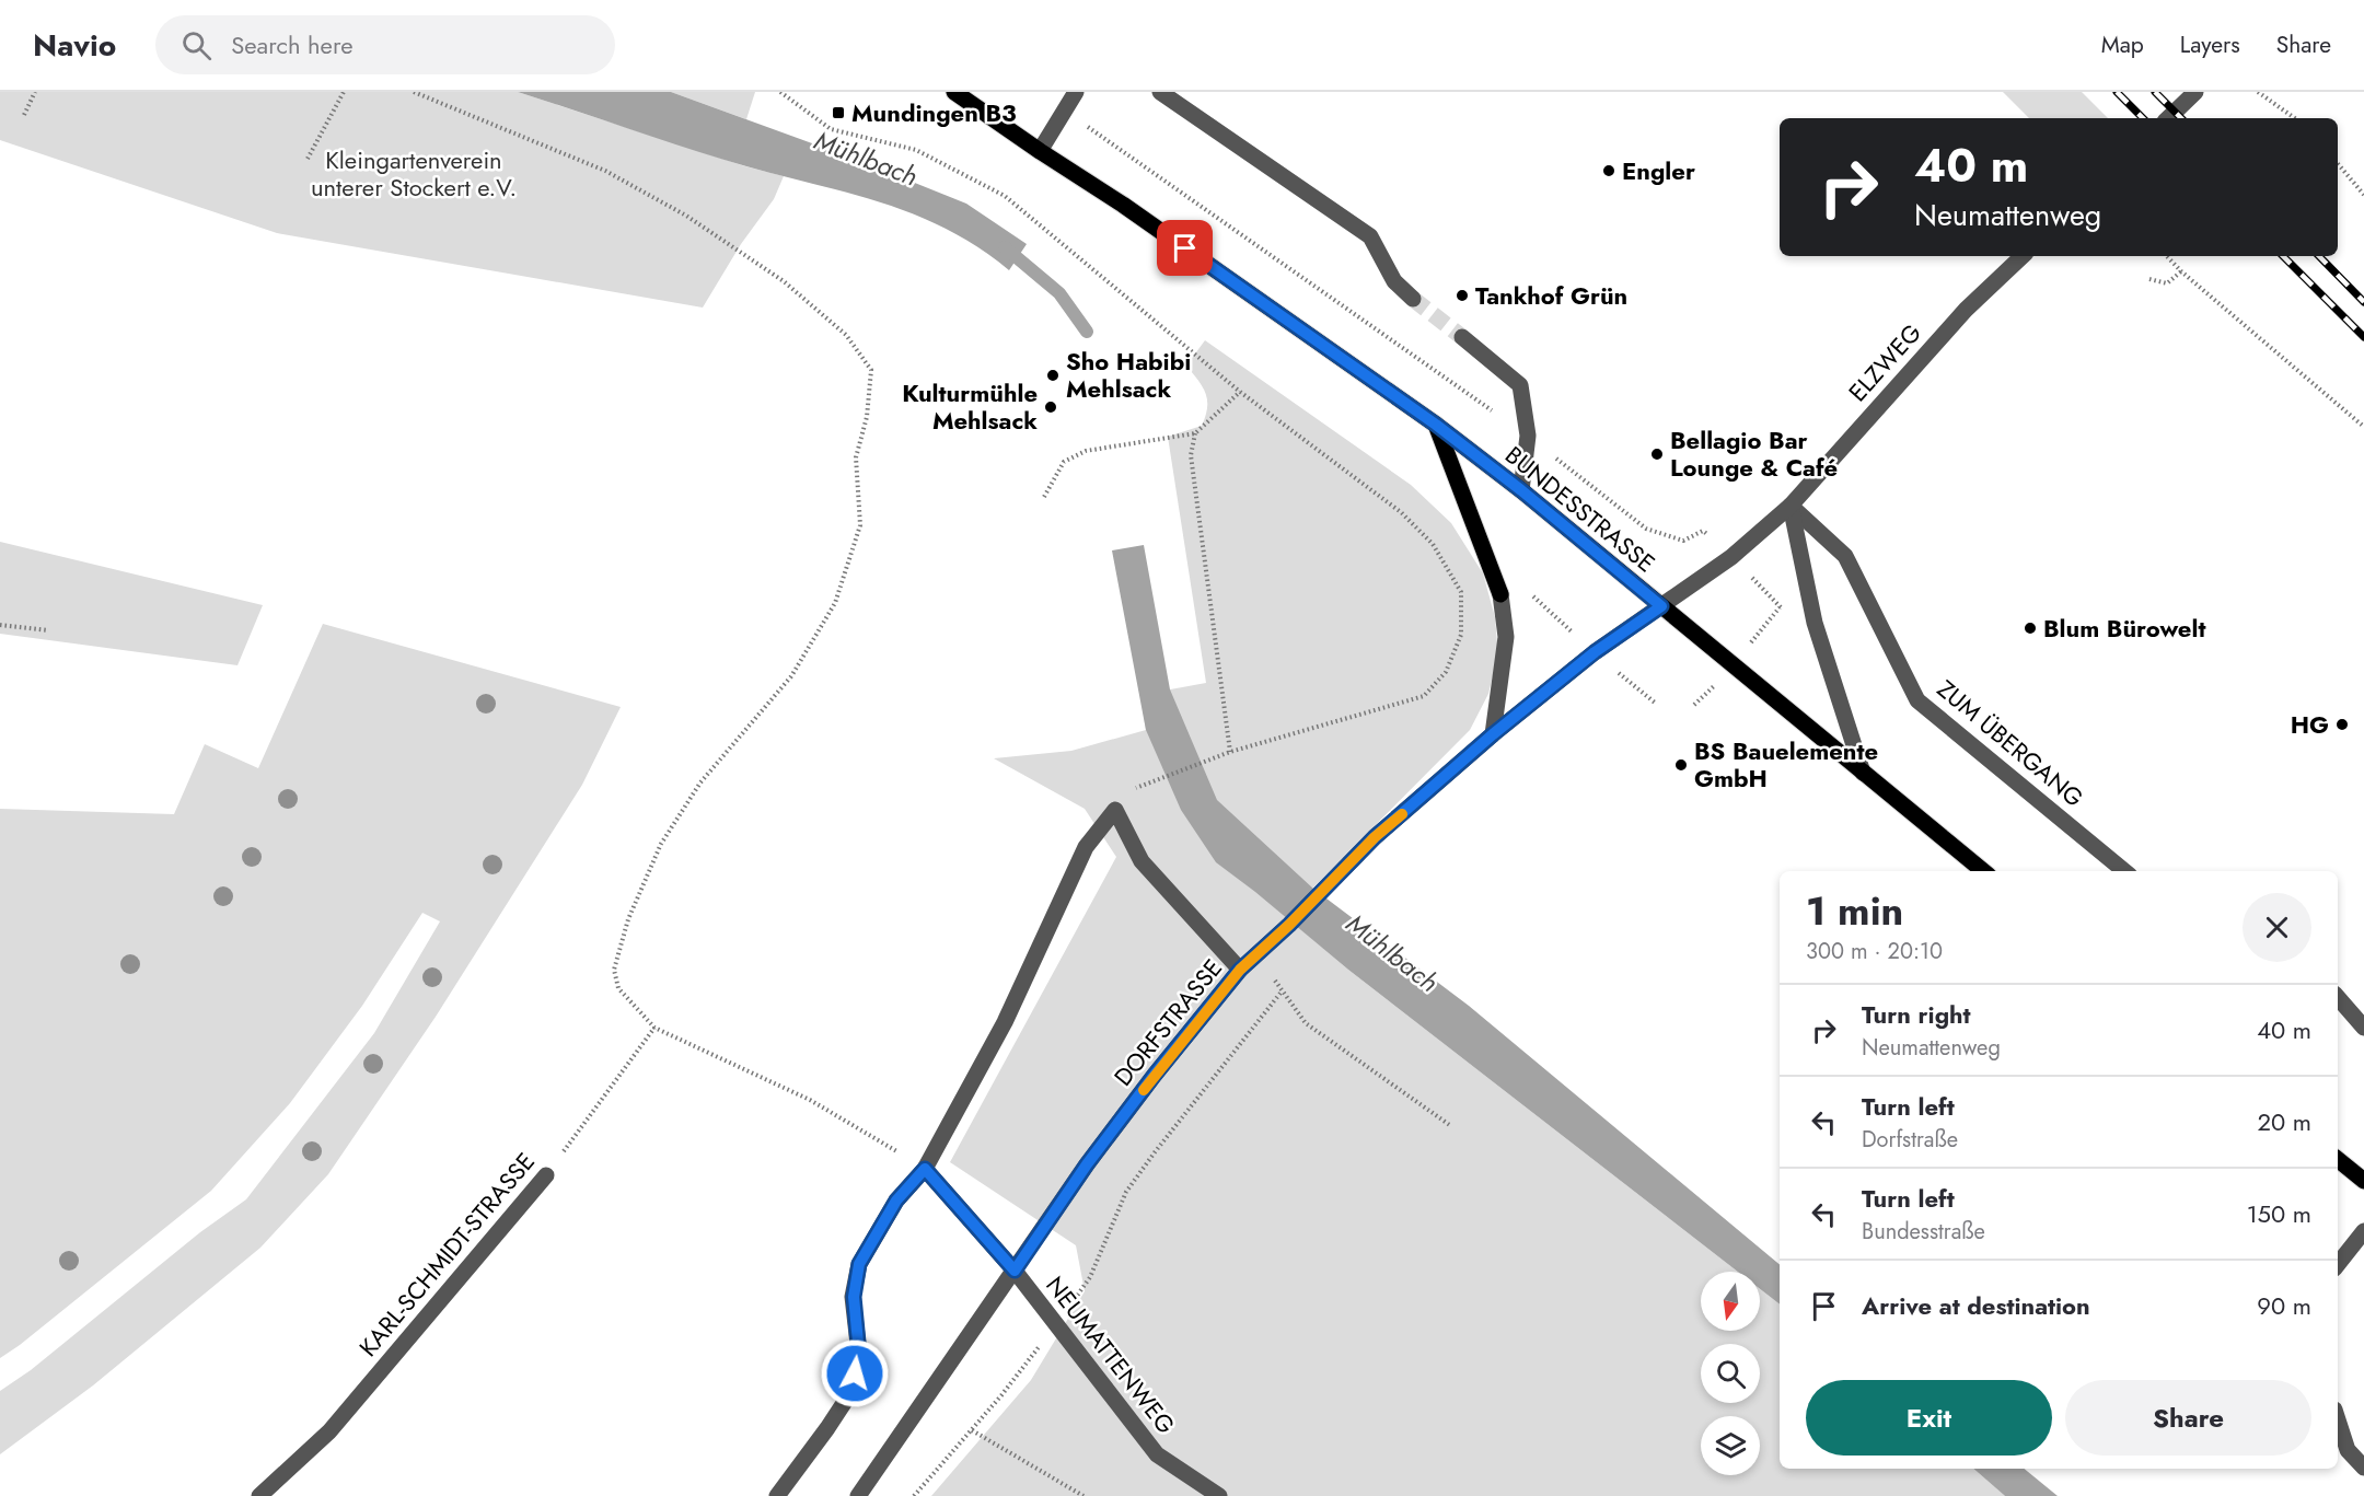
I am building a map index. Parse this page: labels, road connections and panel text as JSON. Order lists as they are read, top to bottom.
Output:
{
  "streets": {
    "main road": ["BUNDESSTRASSE"],
    "street": [
      "ELZWEG",
      "ZUM ÜBERGANG",
      "DORFSTRASSE",
      "KARL-SCHMIDT-STRASSE",
      "NEUMATTENWEG"
    ]
  },
  "crossings": [
    ["ELZWEG", "BUNDESSTRASSE"],
    ["ELZWEG", "ZUM ÜBERGANG"],
    ["ELZWEG", "DORFSTRASSE"],
    ["BUNDESSTRASSE", "DORFSTRASSE"],
    ["DORFSTRASSE", "NEUMATTENWEG"]
  ],
  "water": ["Mühlbach"],
  "parks": ["Kleingartenverein unterer Stockert e.V."],
  "places": {
    "transit": ["Mundingen B3"],
    "other": [
      "Engler",
      "Tankhof Grün",
      "Sho Habibi Mehlsack",
      "Kulturmühle Mehlsack",
      "Bellagio Bar Lounge & Café",
      "Blum Bürowelt",
      "HG",
      "BS Bauelemente GmbH"
    ]
  },
  "north": "bottom",
  "page": {
    "header": "Navio",
    "search": "Search here",
    "nav": ["Map", "Layers", "Share"],
    "turn": ["40 m", "Neumattenweg"],
    "heading": ["1 min", "300 m · 20:10"],
    "list": [
      {
        "name": "Turn right",
        "note": "Neumattenweg",
        "value": "40 m"
      },
      {
        "name": "Turn left",
        "note": "Dorfstraße",
        "value": "20 m"
      },
      {
        "name": "Turn left",
        "note": "Bundesstraße",
        "value": "150 m"
      },
      {
        "name": "Arrive at destination",
        "value": "90 m"
      }
    ],
    "buttons": ["Exit", "Share"]
  }
}
